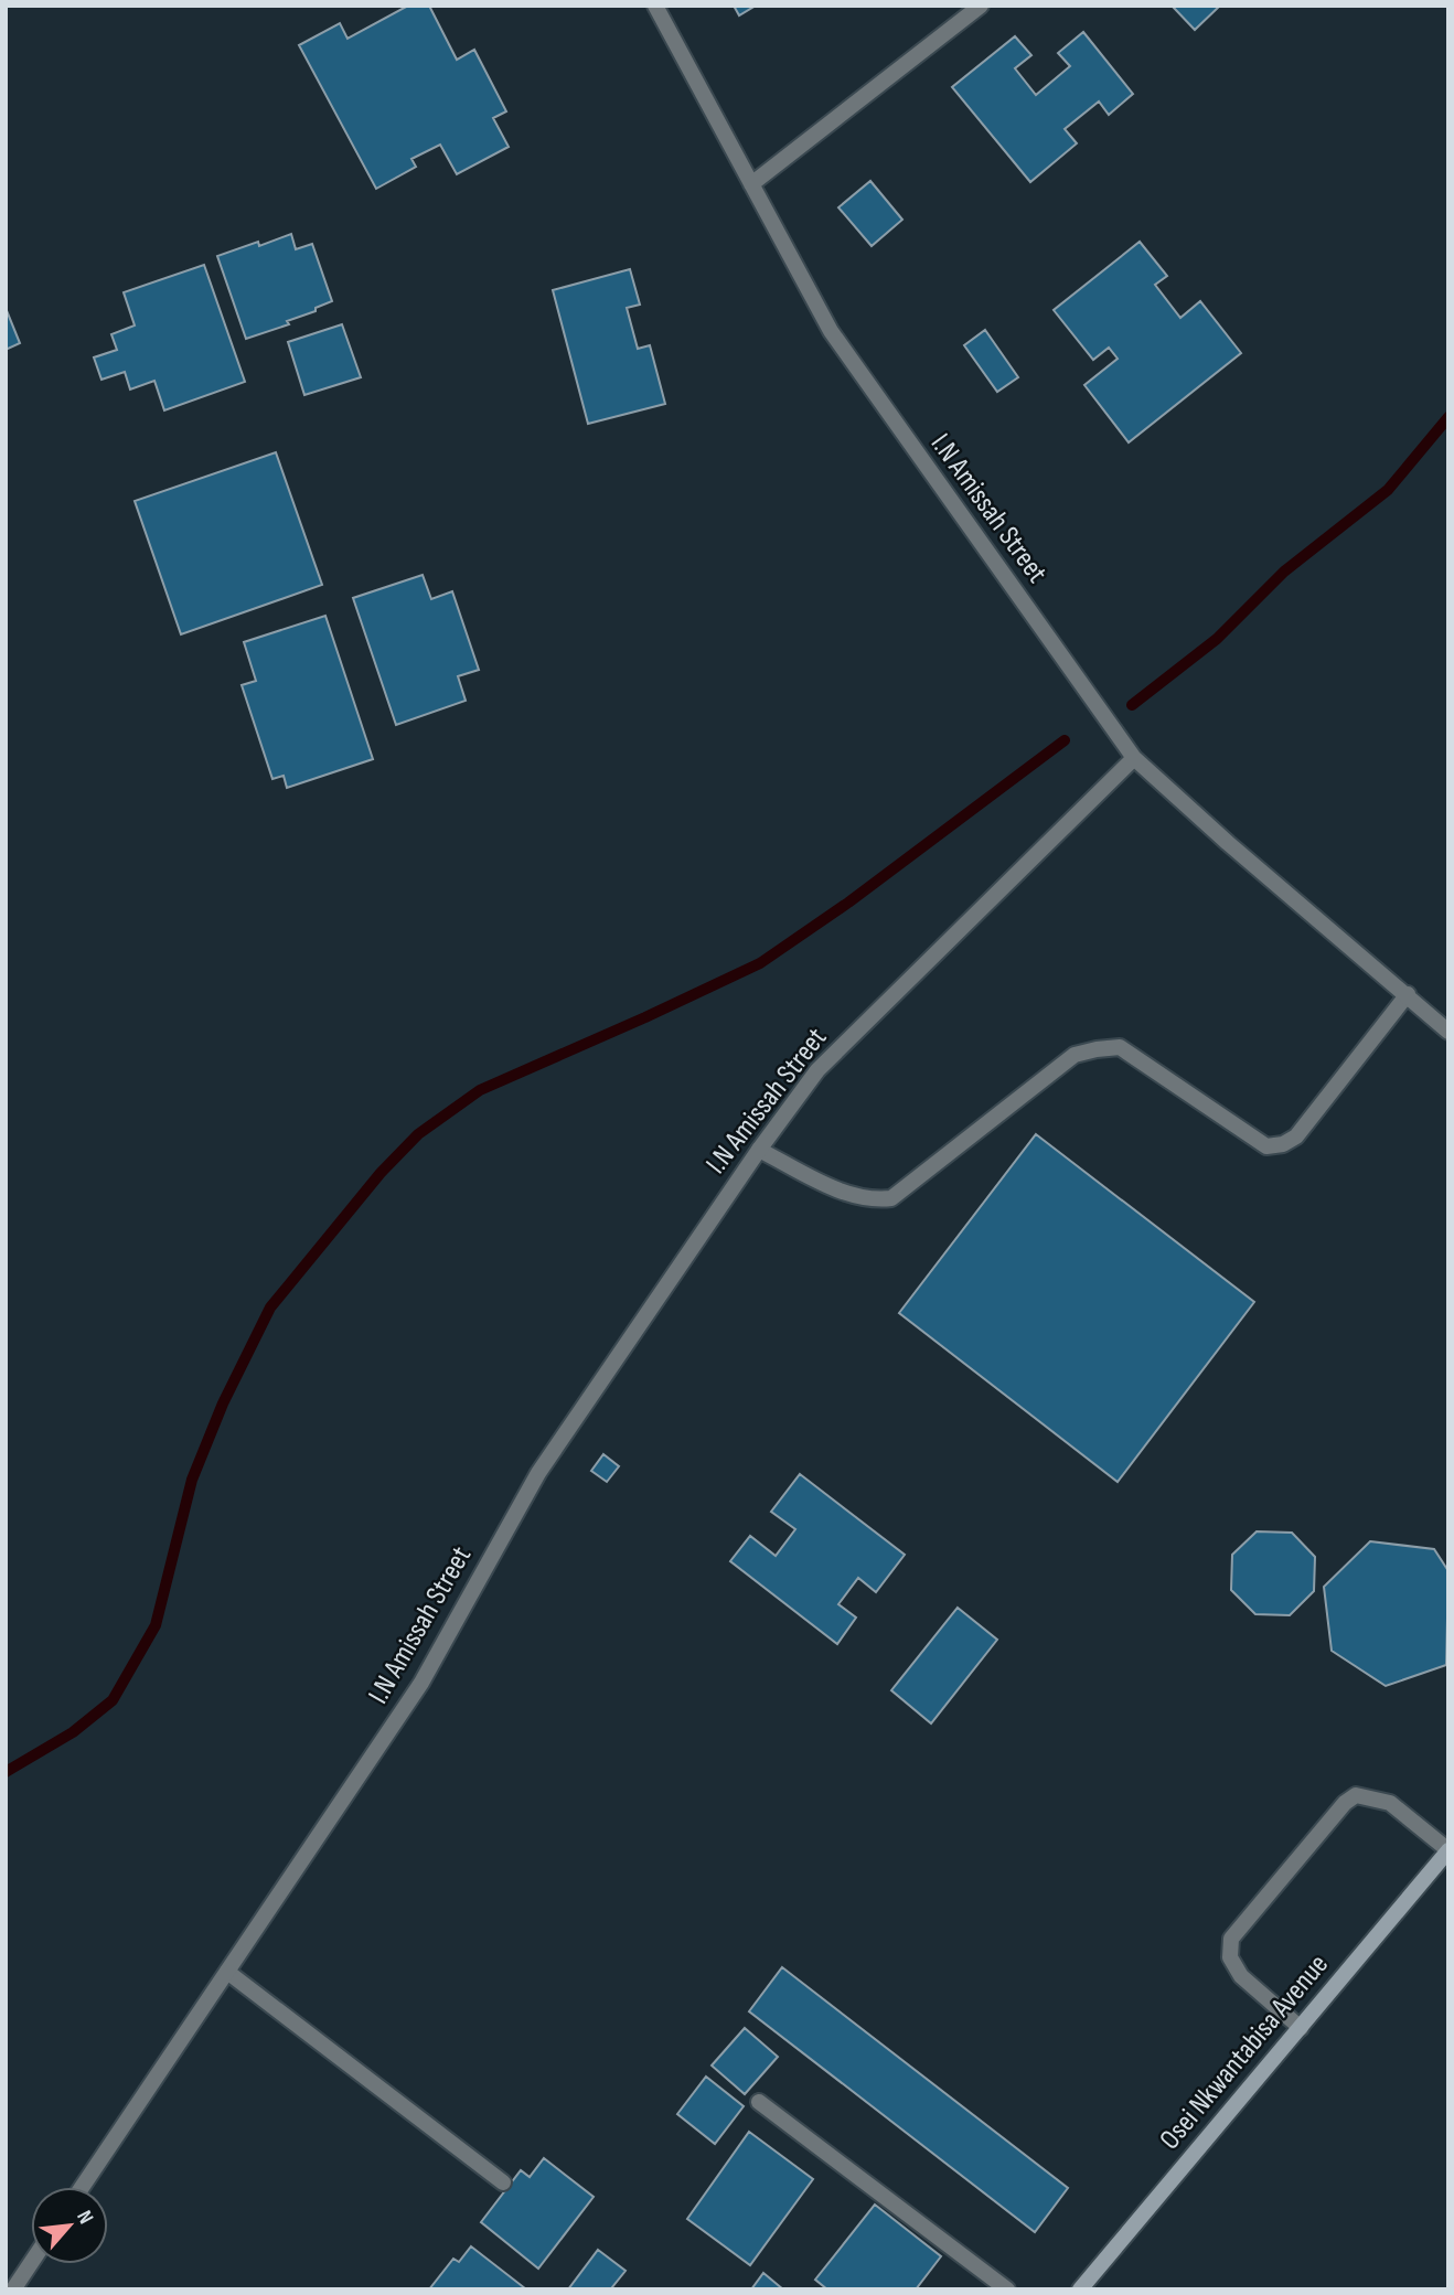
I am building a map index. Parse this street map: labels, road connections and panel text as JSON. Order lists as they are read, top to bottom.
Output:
{
  "streets": {
    "street": ["I.N Amissah Street", "Osei Nkwantabisa Avenue"]
  },
  "north": "top right"
}
